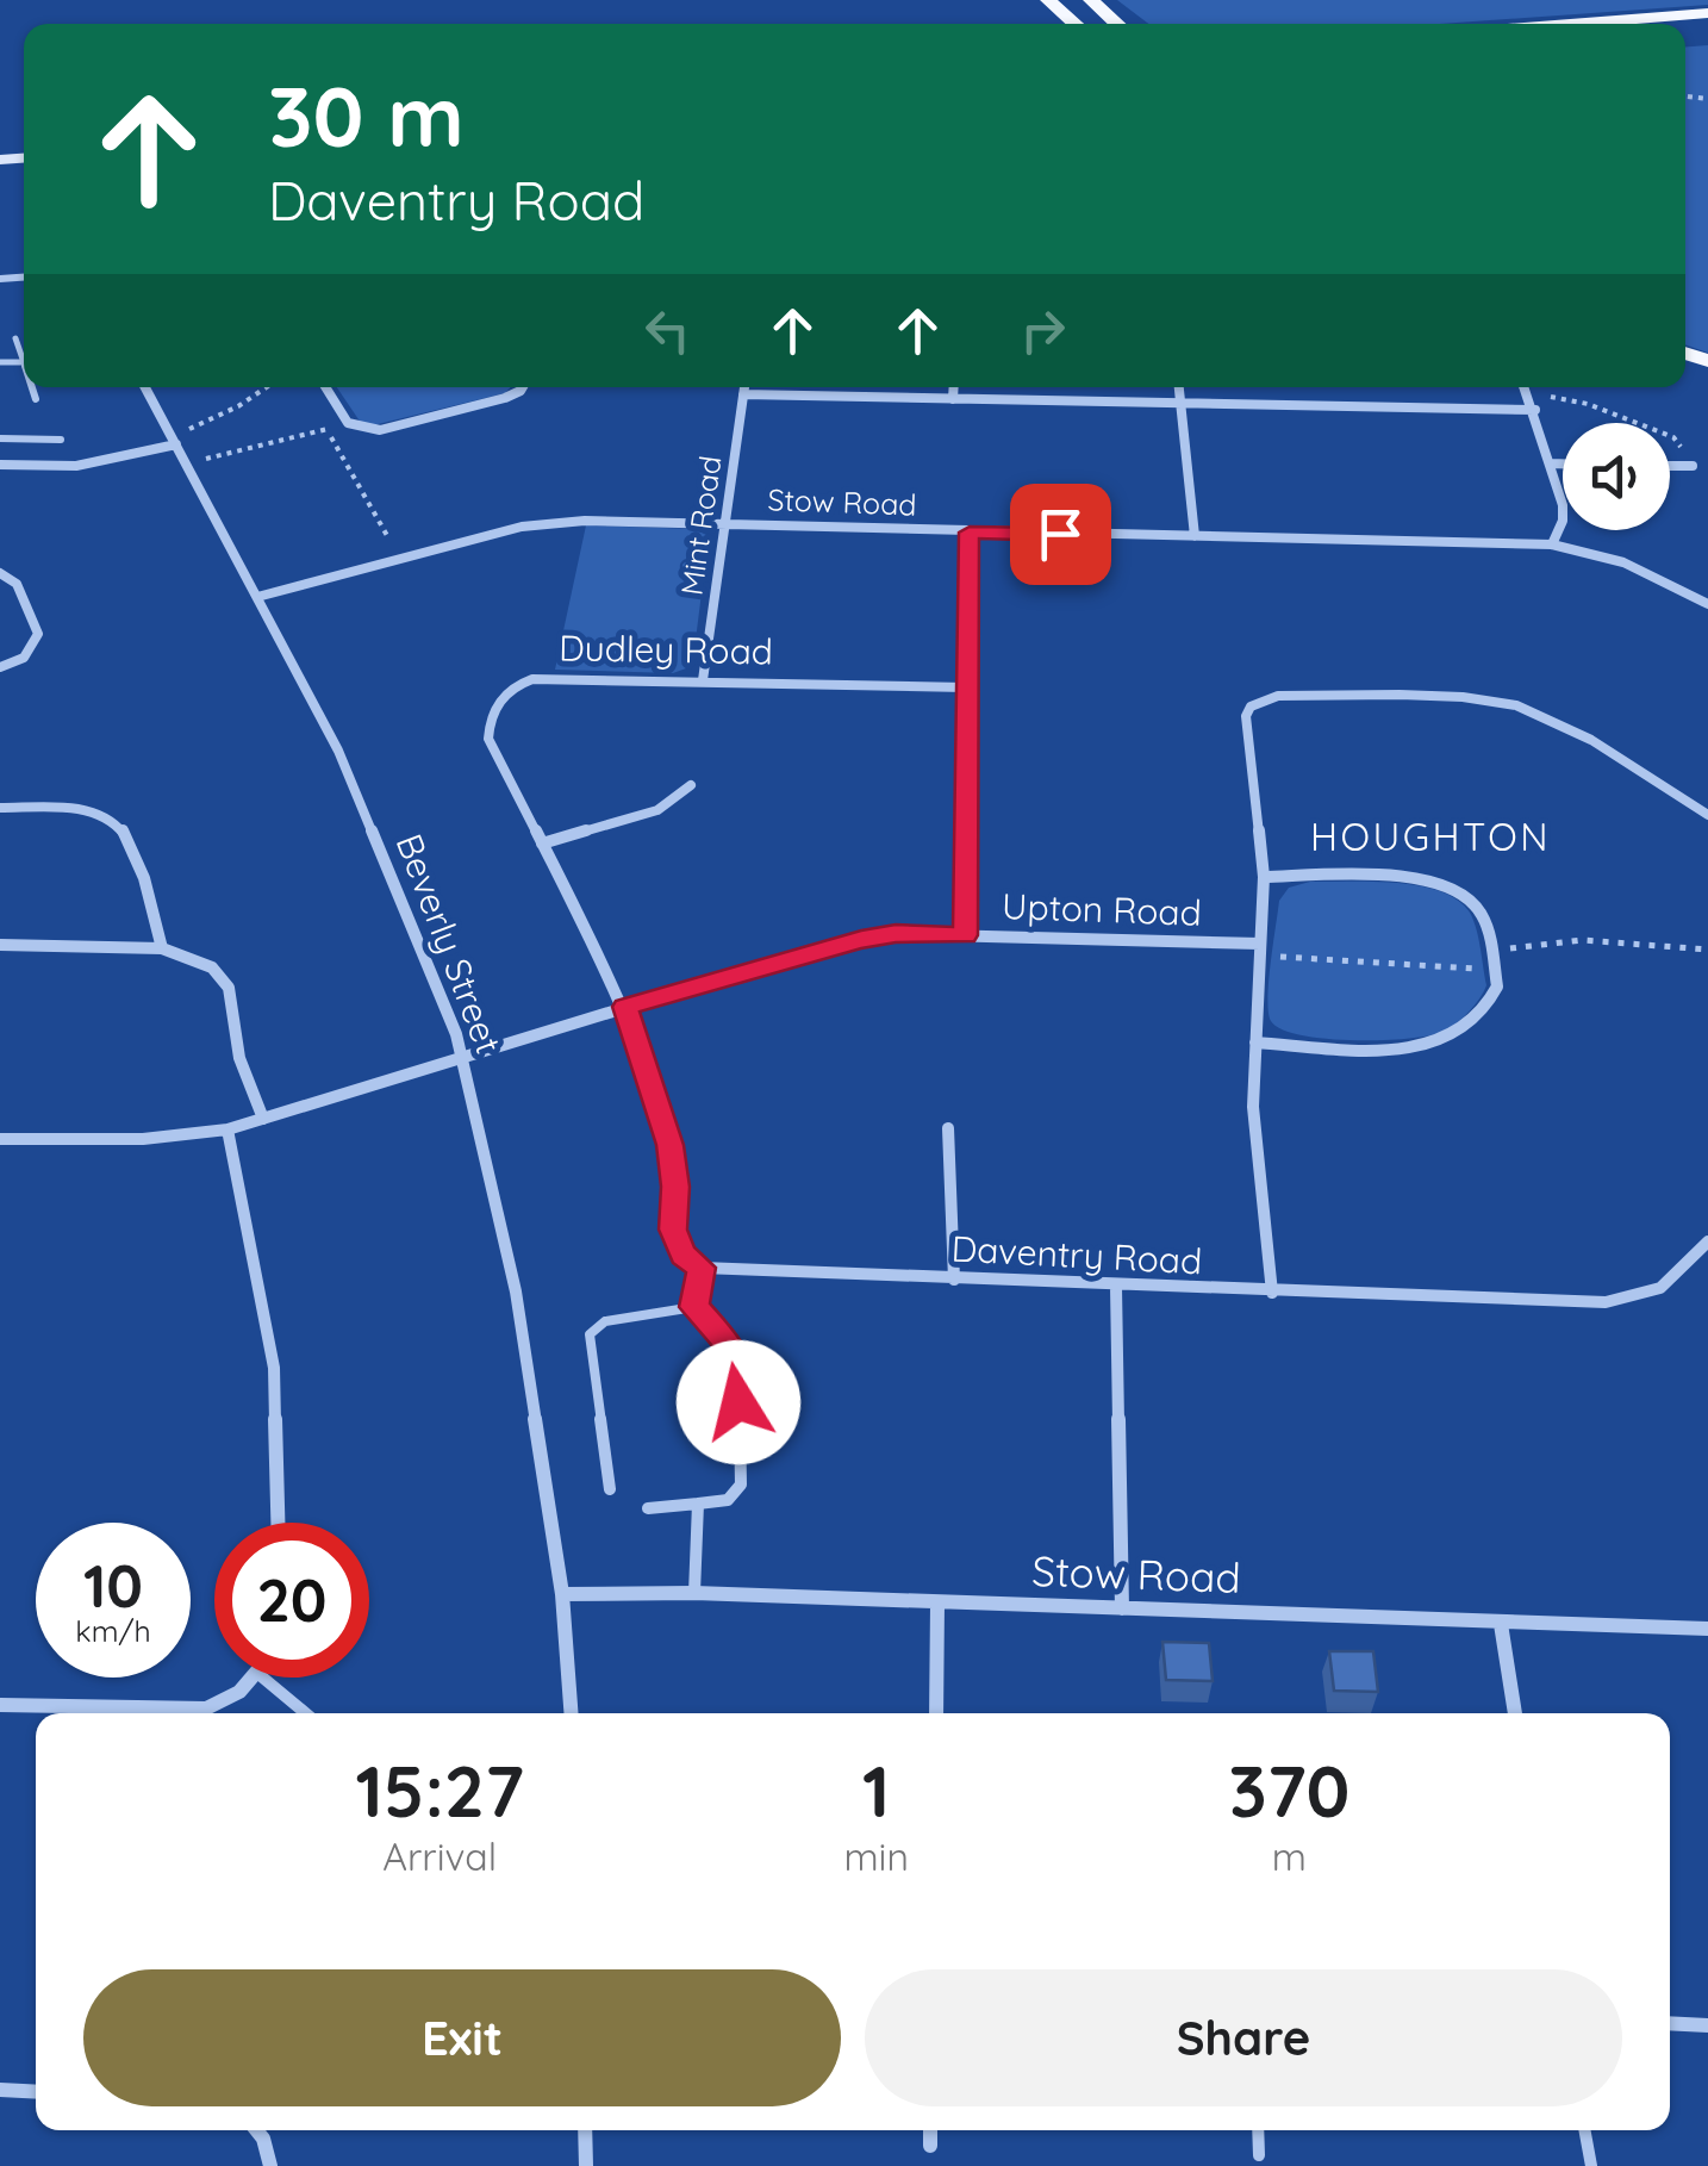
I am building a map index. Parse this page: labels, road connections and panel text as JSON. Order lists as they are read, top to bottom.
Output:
{
  "streets": {
    "street": [
      "Stow Road",
      "Mint Road",
      "Dudley Road",
      "Upton Road",
      "Beverly Street",
      "Daventry Road"
    ]
  },
  "crossings": [
    ["Stow Road", "Mint Road"],
    ["Stow Road", "Beverly Street"],
    ["Mint Road", "Dudley Road"],
    ["Dudley Road", "Upton Road"],
    ["Upton Road", "Beverly Street"]
  ],
  "districts": ["HOUGHTON"],
  "page": {
    "turn": ["30 m", "Daventry Road"],
    "speed": "10 km/h",
    "limit": "20",
    "eta": [
      "15:27",
      "Arrival",
      "1",
      "min",
      "370",
      "m"
    ],
    "buttons": ["Exit", "Share"]
  }
}
